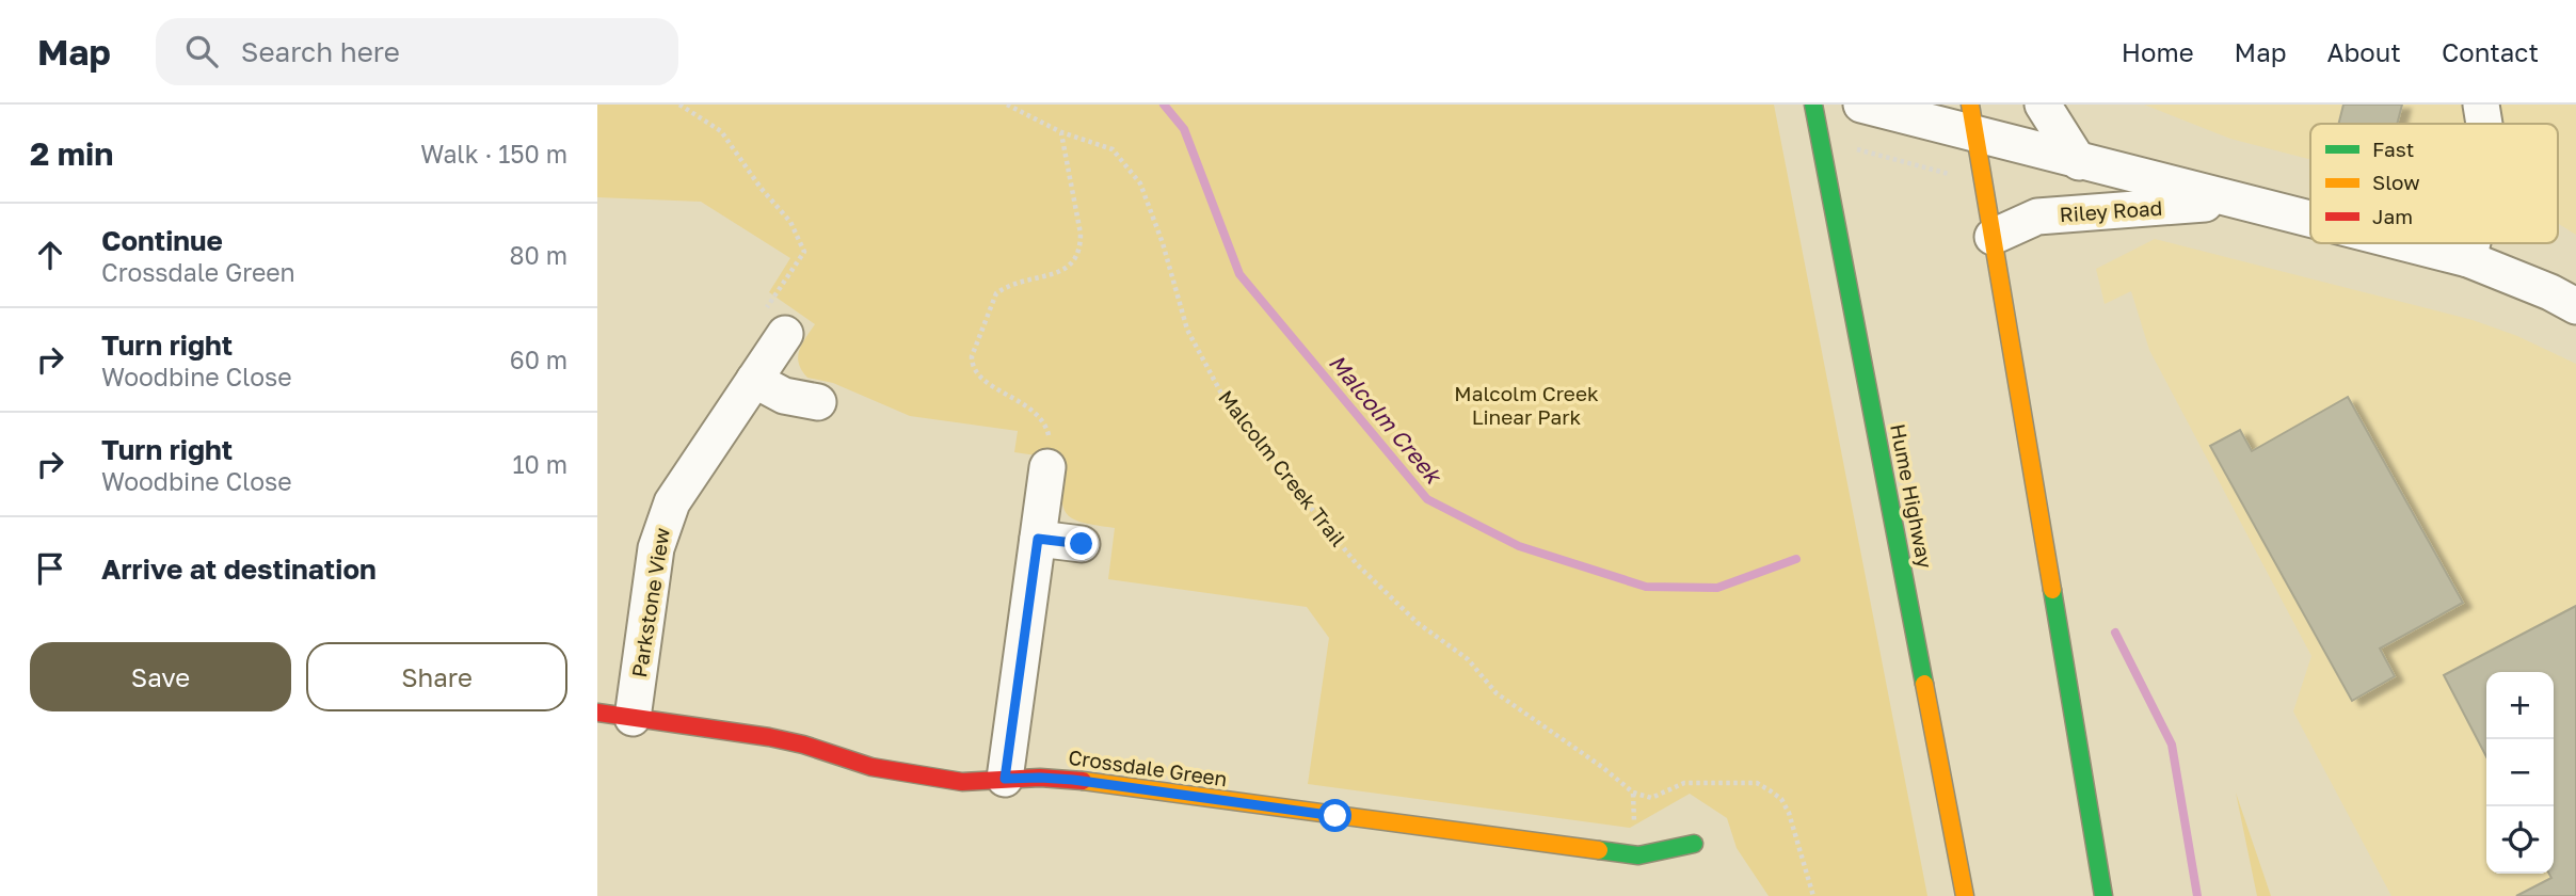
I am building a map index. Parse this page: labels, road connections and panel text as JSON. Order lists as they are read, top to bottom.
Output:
{
  "streets": {
    "main road": ["Hume Highway", "Crossdale Green"],
    "street": ["Riley Road", "Parkstone View"],
    "path": ["Malcolm Creek Trail"]
  },
  "crossings": [
    ["Parkstone View", "Crossdale Green"]
  ],
  "water": ["Malcolm Creek"],
  "parks": ["Malcolm Creek Linear Park"],
  "legend": ["Fast", "Slow", "Jam"],
  "page": {
    "header": "Map",
    "search": "Search here",
    "nav": [
      "Home",
      "Map",
      "About",
      "Contact"
    ],
    "heading": ["2 min", "Walk · 150 m"],
    "list": [
      ["Continue", "Crossdale Green", "80 m"],
      ["Turn right", "Woodbine Close", "60 m"],
      ["Turn right", "Woodbine Close", "10 m"],
      "Arrive at destination"
    ],
    "buttons": ["Save", "Share"],
    "map_buttons": ["+", "−"]
  }
}
